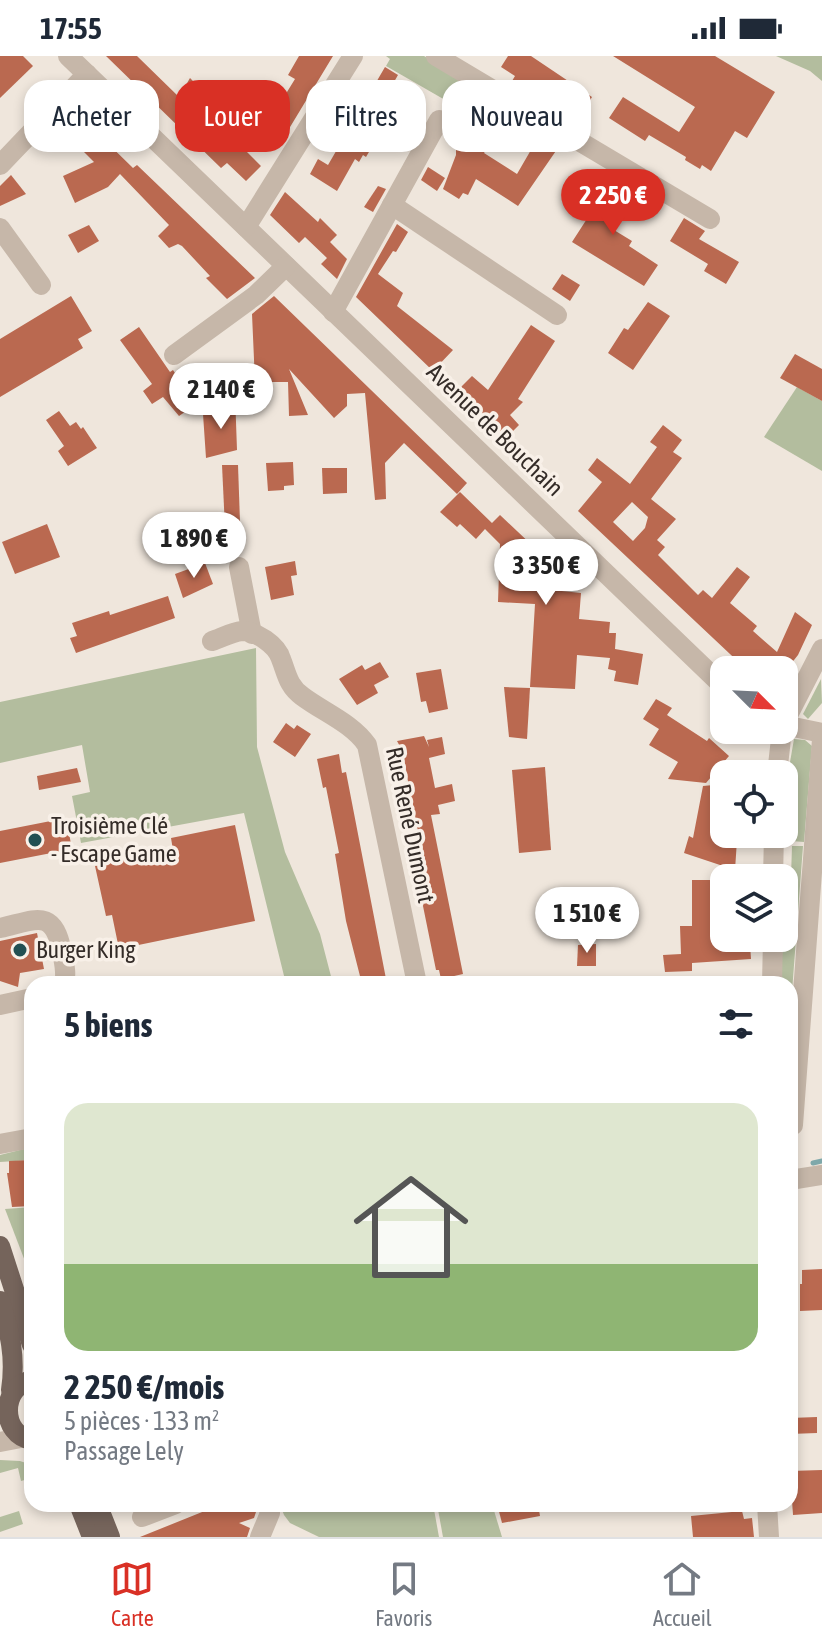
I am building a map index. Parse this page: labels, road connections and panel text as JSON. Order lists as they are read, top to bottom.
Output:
{
  "streets": {
    "street": ["Avenue de Bouchain", "Rue René Dumont"]
  },
  "places": ["Troisième Clé - Escape Game", "Burger King"],
  "north": "bottom right",
  "page": {
    "status": "17:55",
    "chip": [
      "Acheter",
      "Louer",
      "Filtres",
      "Nouveau"
    ],
    "price": [
      "2 250 €",
      "2 140 €",
      "1 890 €",
      "3 350 €",
      "1 510 €"
    ],
    "heading": "5 biens",
    "list": [
      {
        "name": "2 250 €/mois",
        "note": "5 pièces · 133 m² · Passage Lely"
      }
    ],
    "tabs": ["Carte", "Favoris", "Accueil"]
  }
}
